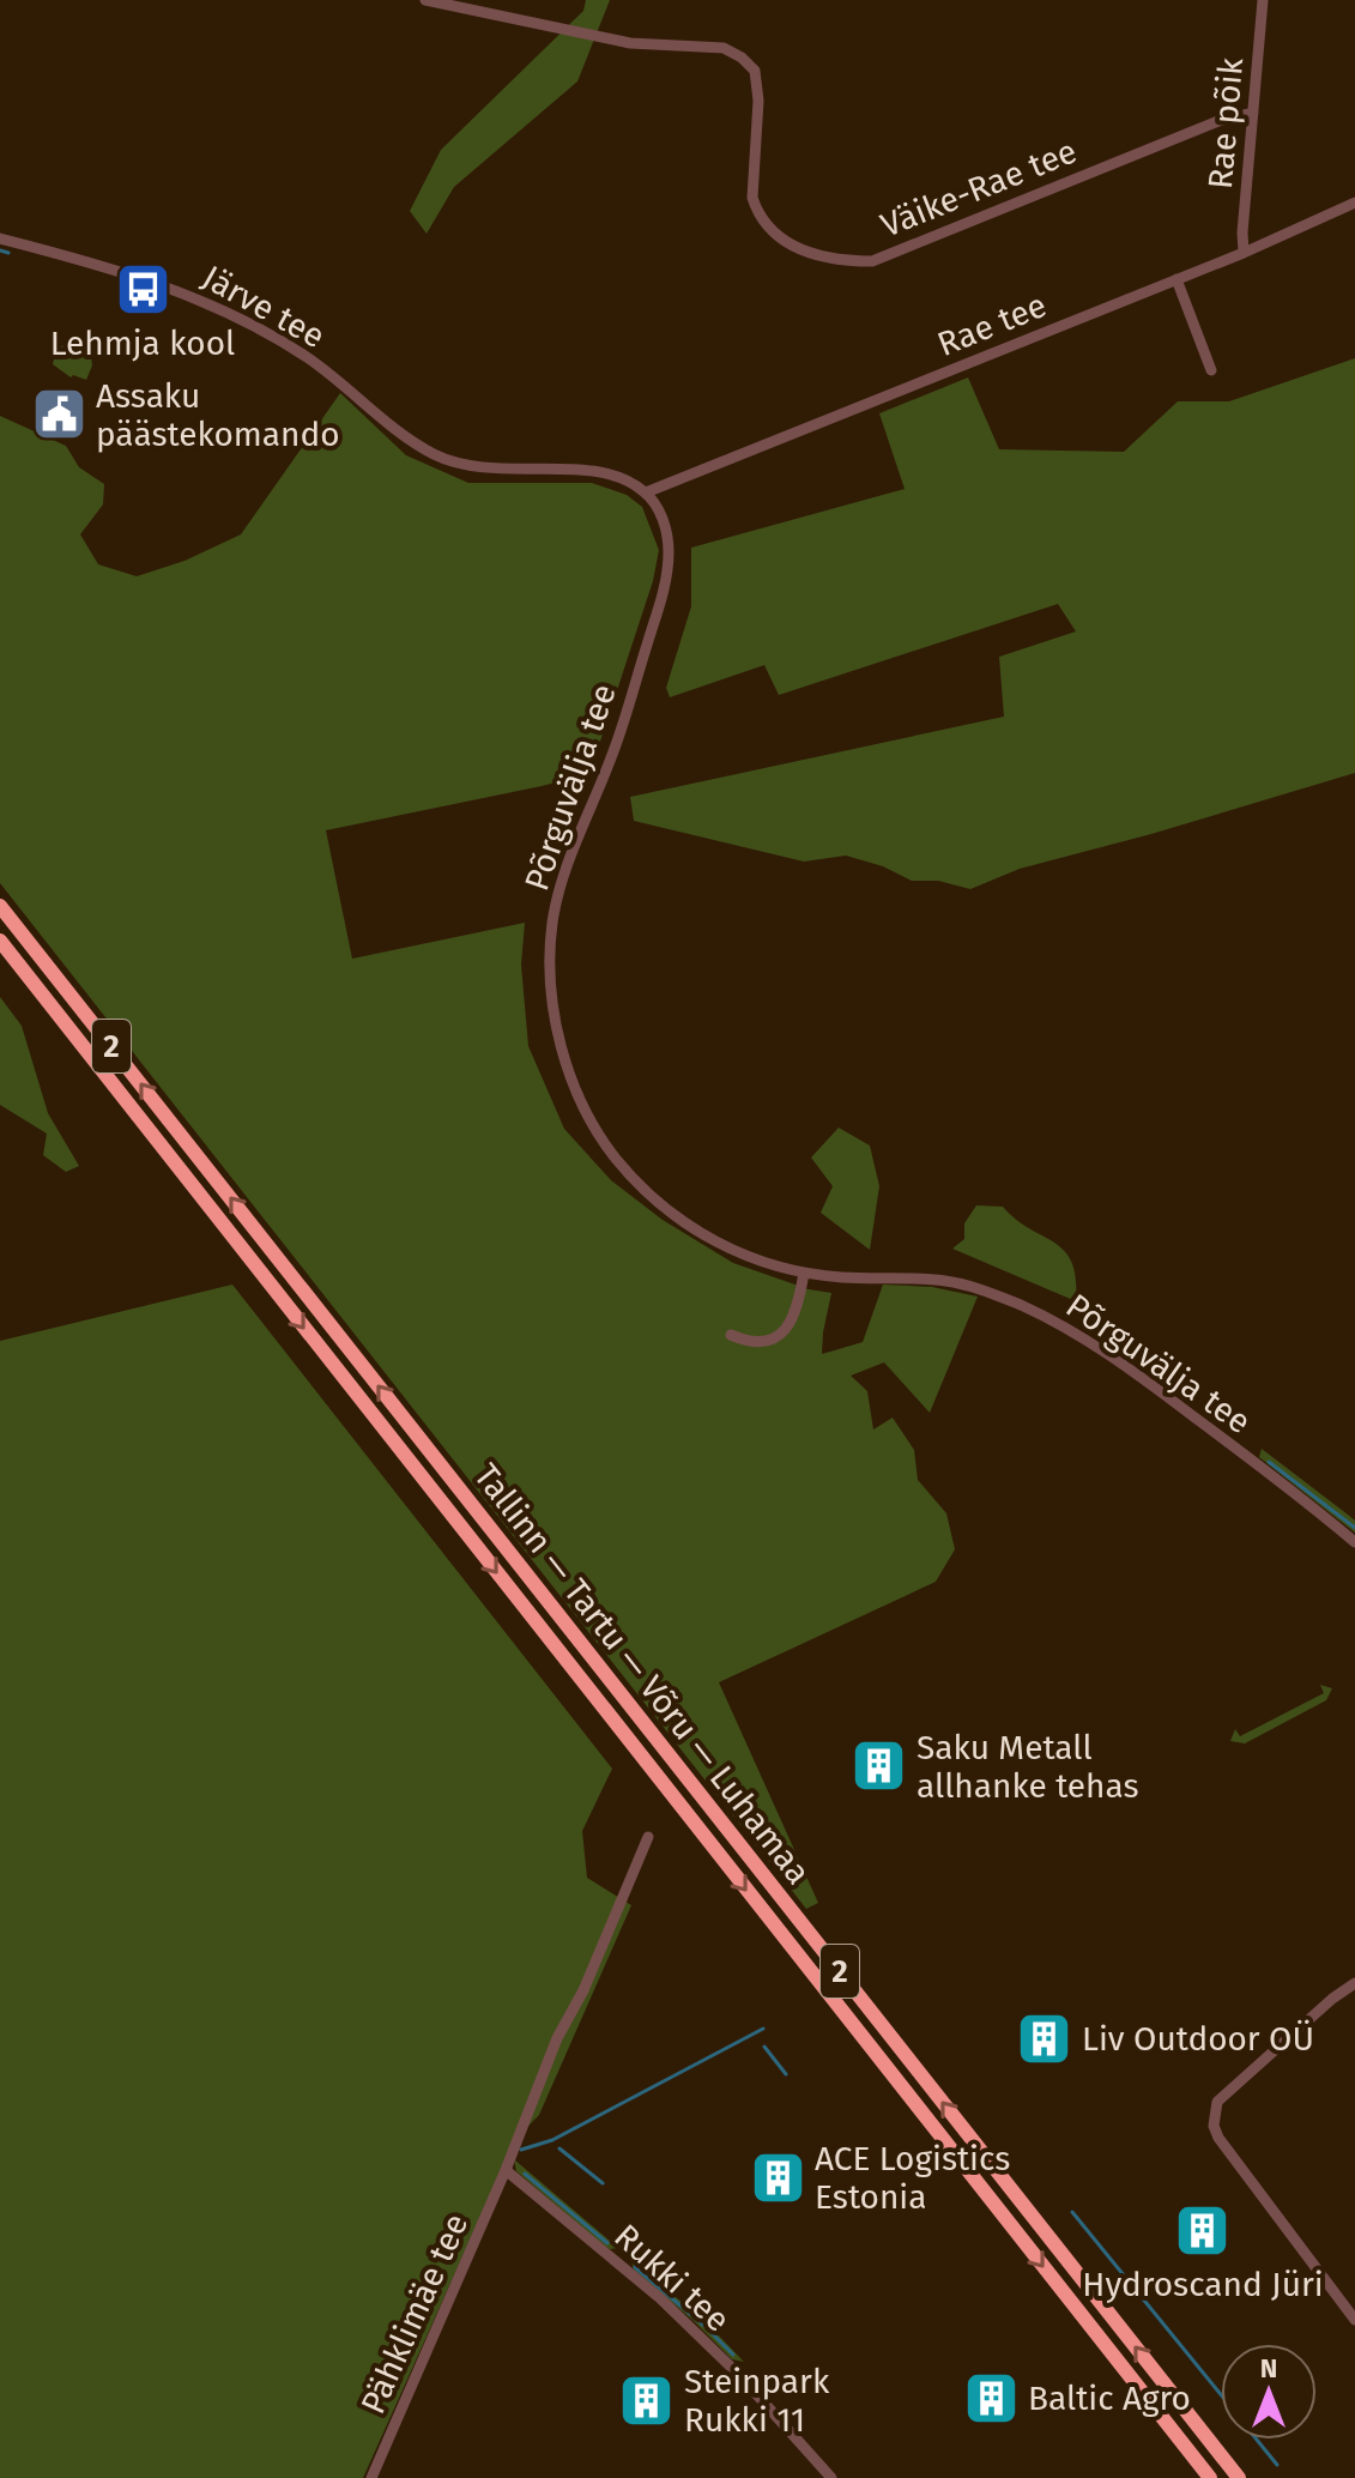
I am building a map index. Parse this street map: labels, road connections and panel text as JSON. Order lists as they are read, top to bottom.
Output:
{
  "streets": {
    "highway": ["2", "Tallinn — Tartu — Võru — Luhamaa"],
    "street": [
      "Rae põik",
      "Väike-Rae tee",
      "Järve tee",
      "Rae tee",
      "Põrguvälja tee",
      "Rukki tee",
      "Pähklimäe tee"
    ]
  },
  "crossings": [
    ["Rae põik", "Väike-Rae tee"],
    ["Rae põik", "Rae tee"],
    ["Järve tee", "Rae tee"],
    ["Järve tee", "Põrguvälja tee"],
    ["Rae tee", "Põrguvälja tee"],
    ["Rukki tee", "Pähklimäe tee"]
  ],
  "places": {
    "bus stop": ["Lehmja kool"],
    "public building": ["Assaku päästekomando"],
    "building": [
      "Saku Metall allhanke tehas",
      "Liv Outdoor OÜ",
      "ACE Logistics Estonia",
      "Hydroscand Jüri",
      "Baltic Agro",
      "Steinpark Rukki 11"
    ]
  },
  "north": "top"
}
